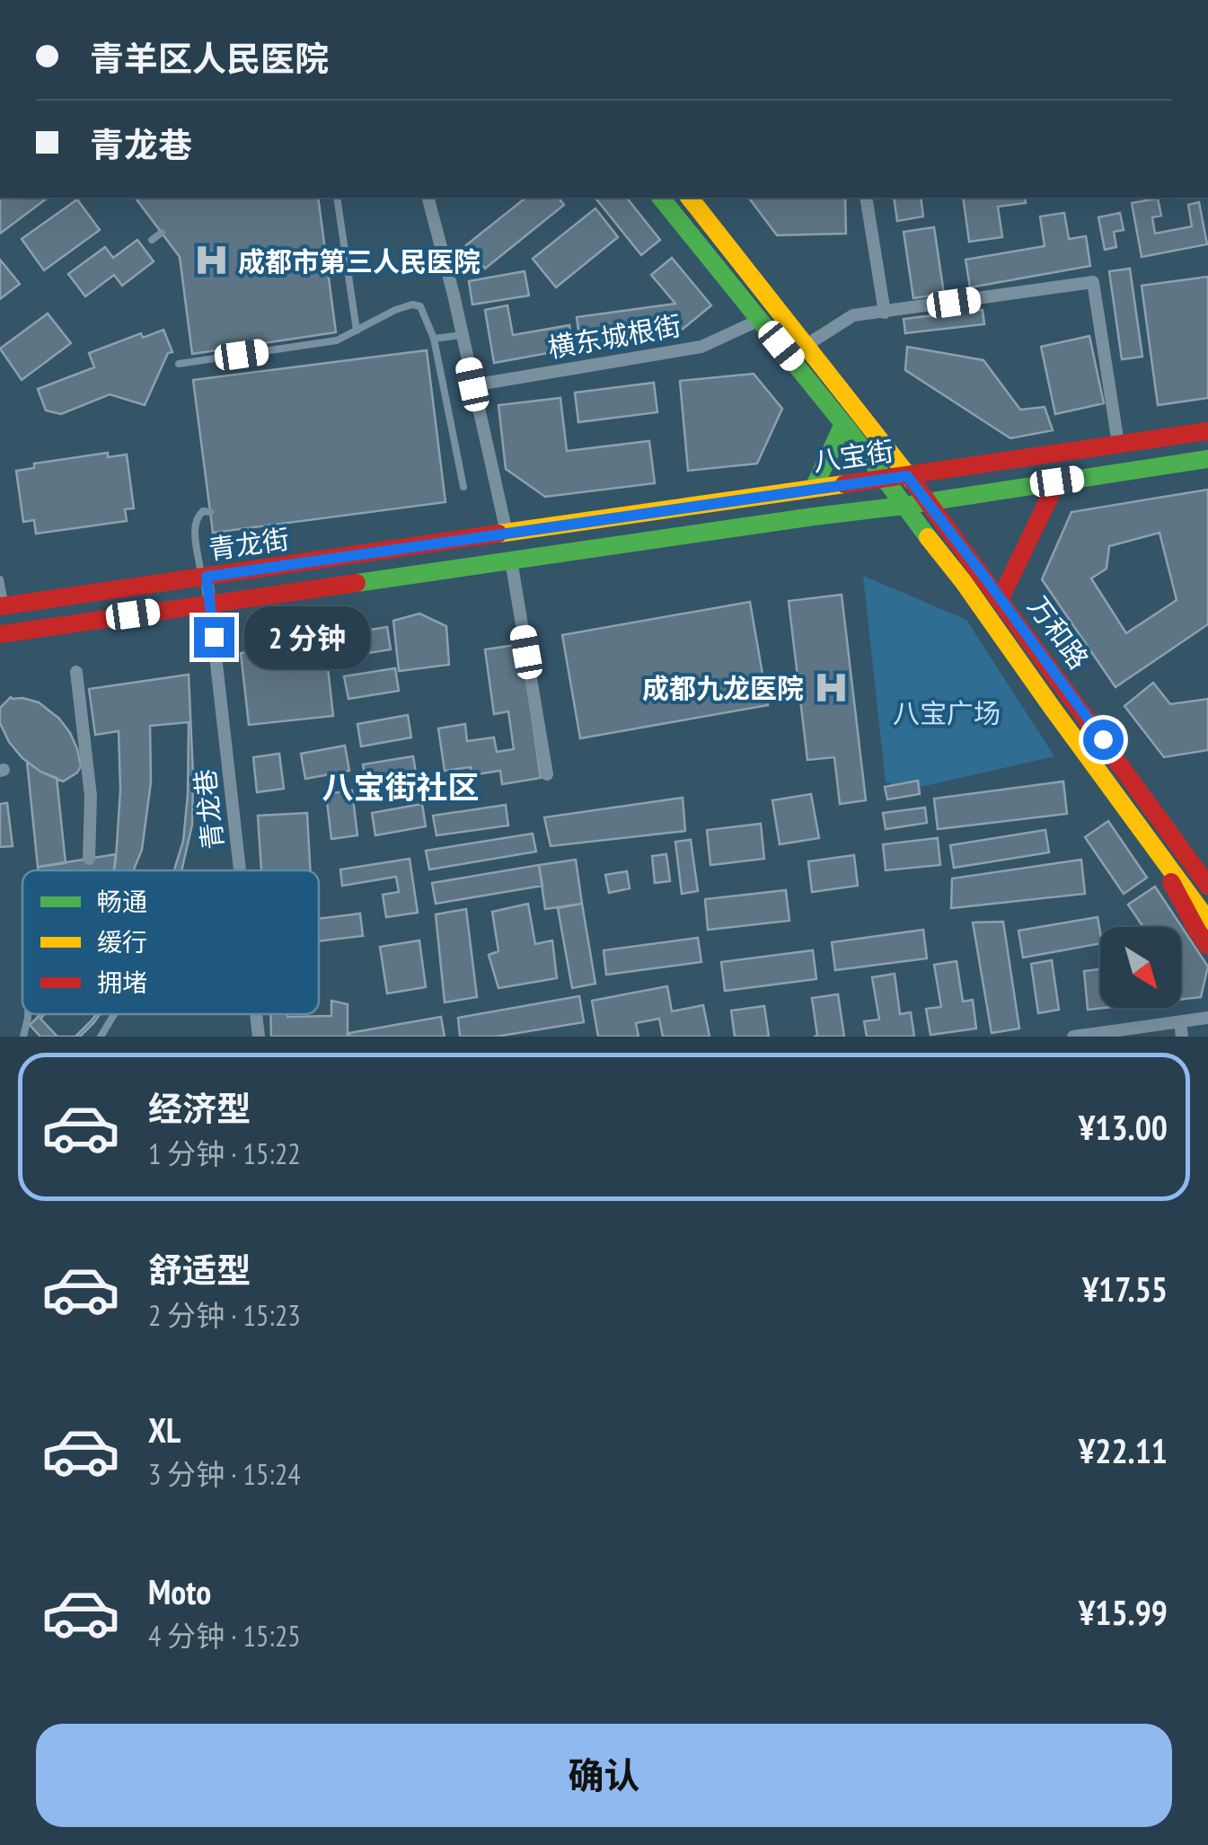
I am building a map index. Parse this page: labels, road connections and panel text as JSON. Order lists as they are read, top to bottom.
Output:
{
  "streets": {
    "main road": ["八宝街", "青龙街", "万和路"],
    "street": ["横东城根街", "青龙巷"]
  },
  "crossings": [
    ["横东城根街", "万和路"],
    ["八宝街", "青龙街"],
    ["八宝街", "万和路"],
    ["青龙街", "青龙巷"]
  ],
  "districts": ["八宝街社区"],
  "parks": ["八宝广场"],
  "places": {
    "hospital": ["成都市第三人民医院", "成都九龙医院"]
  },
  "legend": ["畅通", "缓行", "拥堵"],
  "north": "bottom right",
  "page": {
    "banner": ["青羊区人民医院", "青龙巷"],
    "bubble": "2 分钟",
    "list": [
      {
        "name": "经济型",
        "note": "1 分钟 · 15:22",
        "value": "¥13.00"
      },
      {
        "name": "舒适型",
        "note": "2 分钟 · 15:23",
        "value": "¥17.55"
      },
      {
        "name": "XL",
        "note": "3 分钟 · 15:24",
        "value": "¥22.11"
      },
      {
        "name": "Moto",
        "note": "4 分钟 · 15:25",
        "value": "¥15.99"
      }
    ],
    "buttons": "确认"
  }
}
